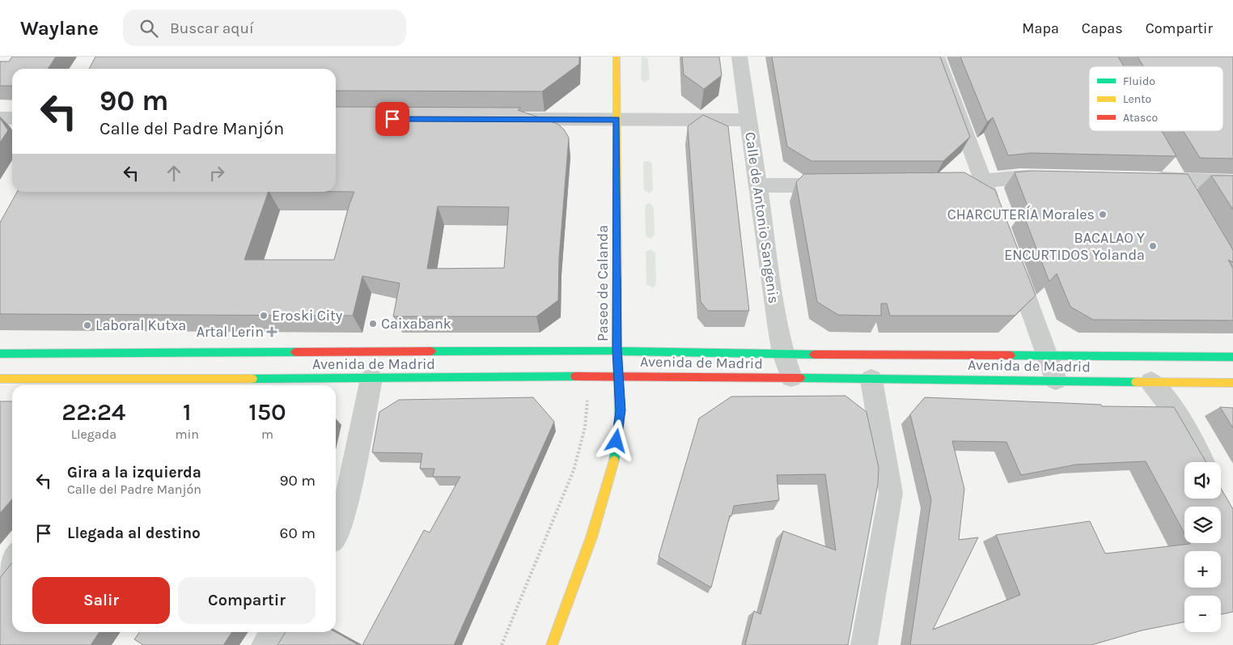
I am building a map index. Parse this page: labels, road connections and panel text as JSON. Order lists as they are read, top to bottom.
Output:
{
  "streets": {
    "main road": ["Paseo de Calanda", "Avenida de Madrid"],
    "street": ["Calle de Antonio Sangenis"]
  },
  "crossings": [
    ["Calle de Antonio Sangenis", "Avenida de Madrid"],
    ["Paseo de Calanda", "Avenida de Madrid"]
  ],
  "places": {
    "other": [
      "CHARCUTERÍA Morales",
      "BACALAO Y ENCURTIDOS Yolanda",
      "Eroski City",
      "Caixabank",
      "Laboral Kutxa"
    ],
    "health": ["Artal Lerin"]
  },
  "legend": ["Fluido", "Lento", "Atasco"],
  "page": {
    "header": "Waylane",
    "search": "Buscar aquí",
    "nav": ["Mapa", "Capas", "Compartir"],
    "turn": ["90 m", "Calle del Padre Manjón"],
    "eta": [
      "22:24",
      "Llegada",
      "1",
      "min",
      "150",
      "m"
    ],
    "list": [
      {
        "name": "Gira a la izquierda",
        "note": "Calle del Padre Manjón",
        "value": "90 m"
      },
      {
        "name": "Llegada al destino",
        "value": "60 m"
      }
    ],
    "map_buttons": ["+", "−"],
    "buttons": ["Salir", "Compartir"]
  }
}
